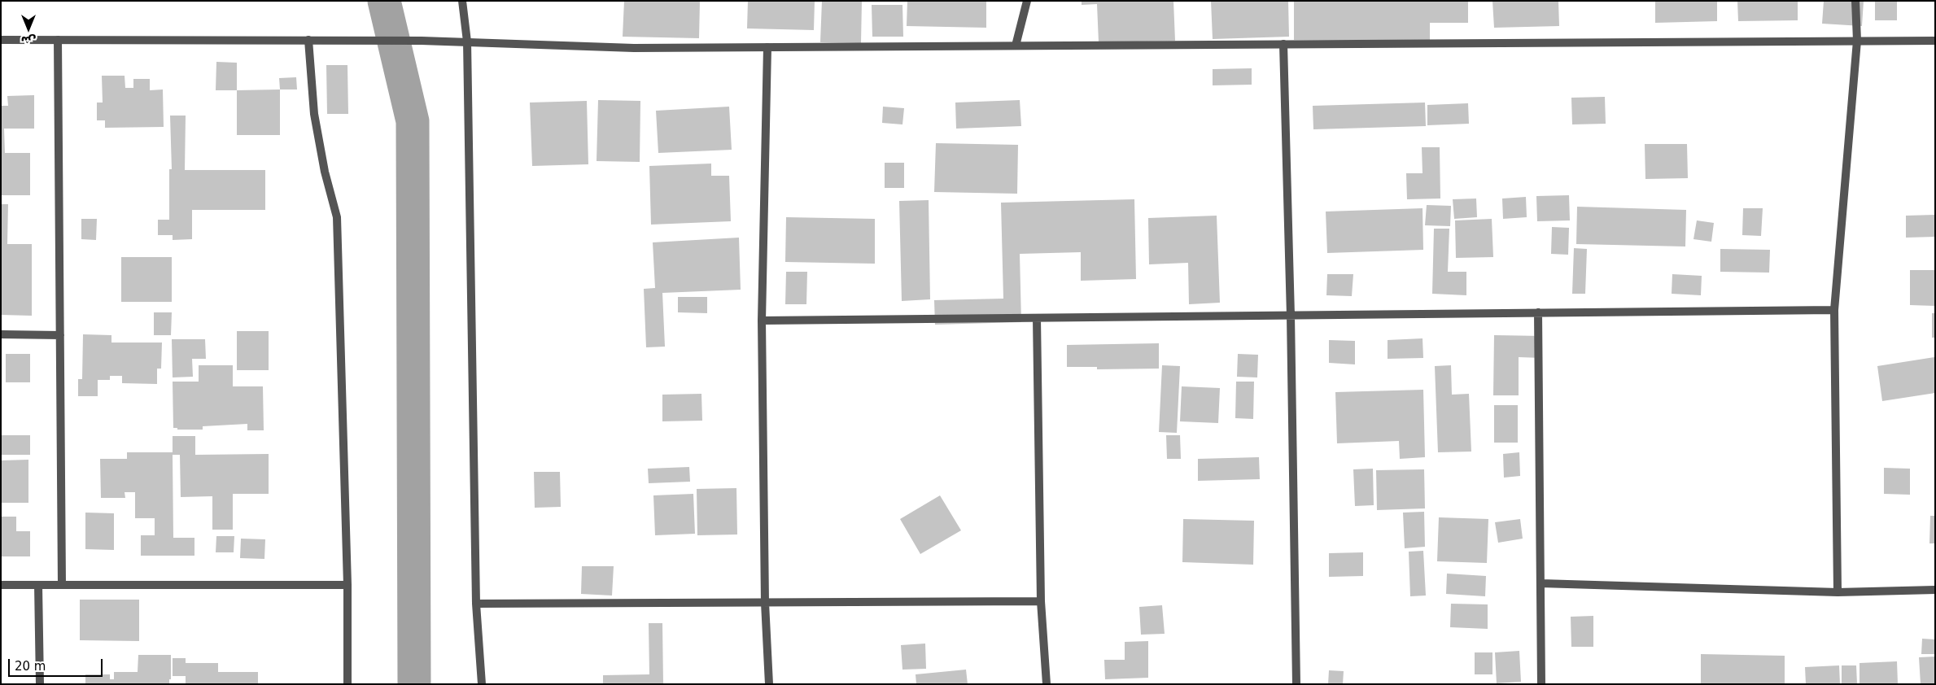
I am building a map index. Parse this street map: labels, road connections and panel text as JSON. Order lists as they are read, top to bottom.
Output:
{
  "scale_bar": "20 m",
  "north": "bottom"
}
